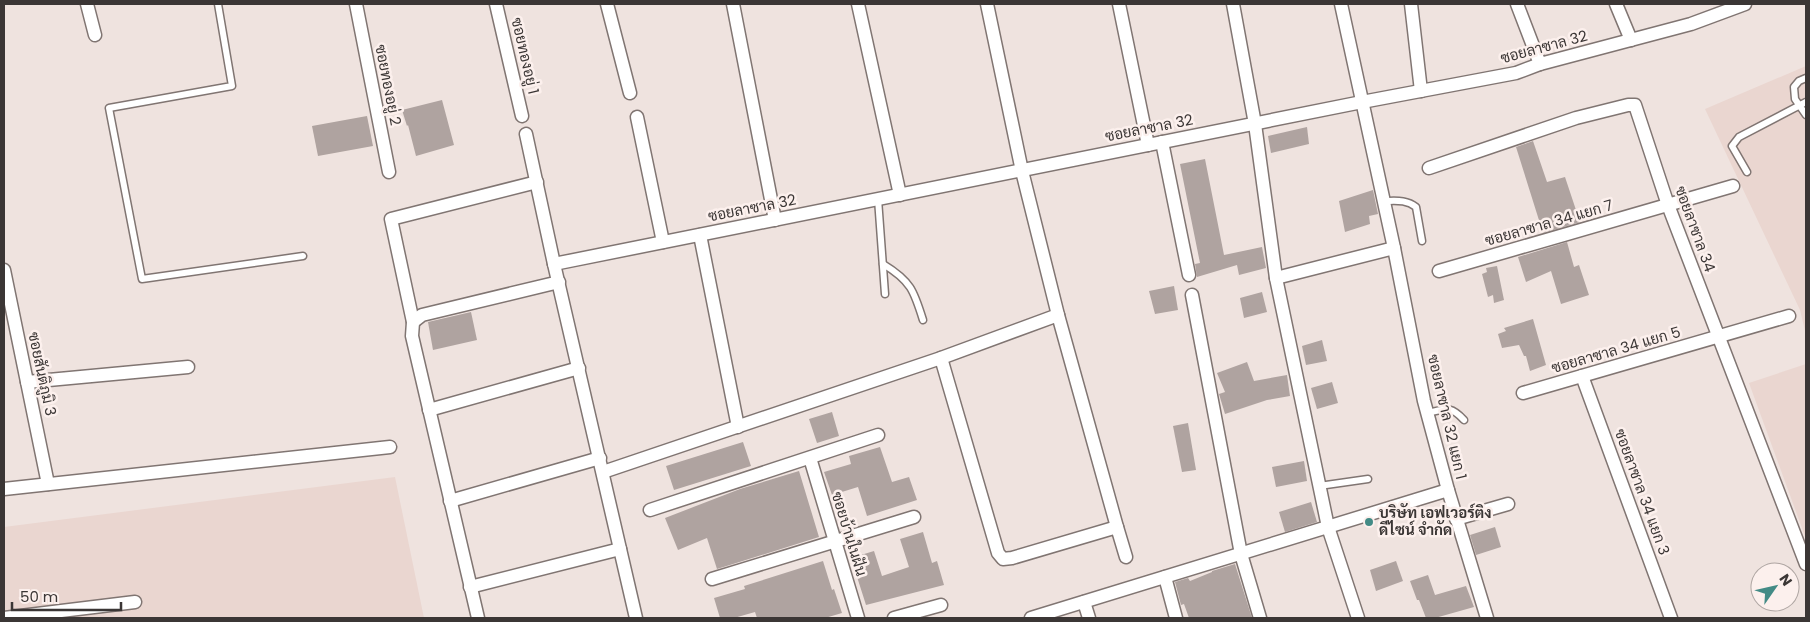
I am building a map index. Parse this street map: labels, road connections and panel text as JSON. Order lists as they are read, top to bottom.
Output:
{
  "streets": {
    "street": [
      "ซอยลาซาล 32",
      "ซอยทองอยู่ 1",
      "ซอยทองอยู่ 2",
      "ซอยลาซาล 34 แยก 7",
      "ซอยลาซาล 34",
      "ซอยลาซาล 34 แยก 5",
      "ซอยสันติภูมิ 3",
      "ซอยลาซาล 32 แยก 1",
      "ซอยลาซาล 34 แยก 3",
      "ซอยบ้านในฝัน"
    ]
  },
  "crossings": [
    ["ซอยลาซาล 32", "ซอยลาซาล 32 แยก 1"],
    ["ซอยลาซาล 34 แยก 7", "ซอยลาซาล 34"],
    ["ซอยลาซาล 34", "ซอยลาซาล 34 แยก 5"],
    ["ซอยลาซาล 34 แยก 5", "ซอยลาซาล 34 แยก 3"]
  ],
  "places": ["บริษัท เอฟเวอร์ติง ดีไซน์ จำกัด"],
  "scale_bar": "50 m",
  "north": "top right"
}
